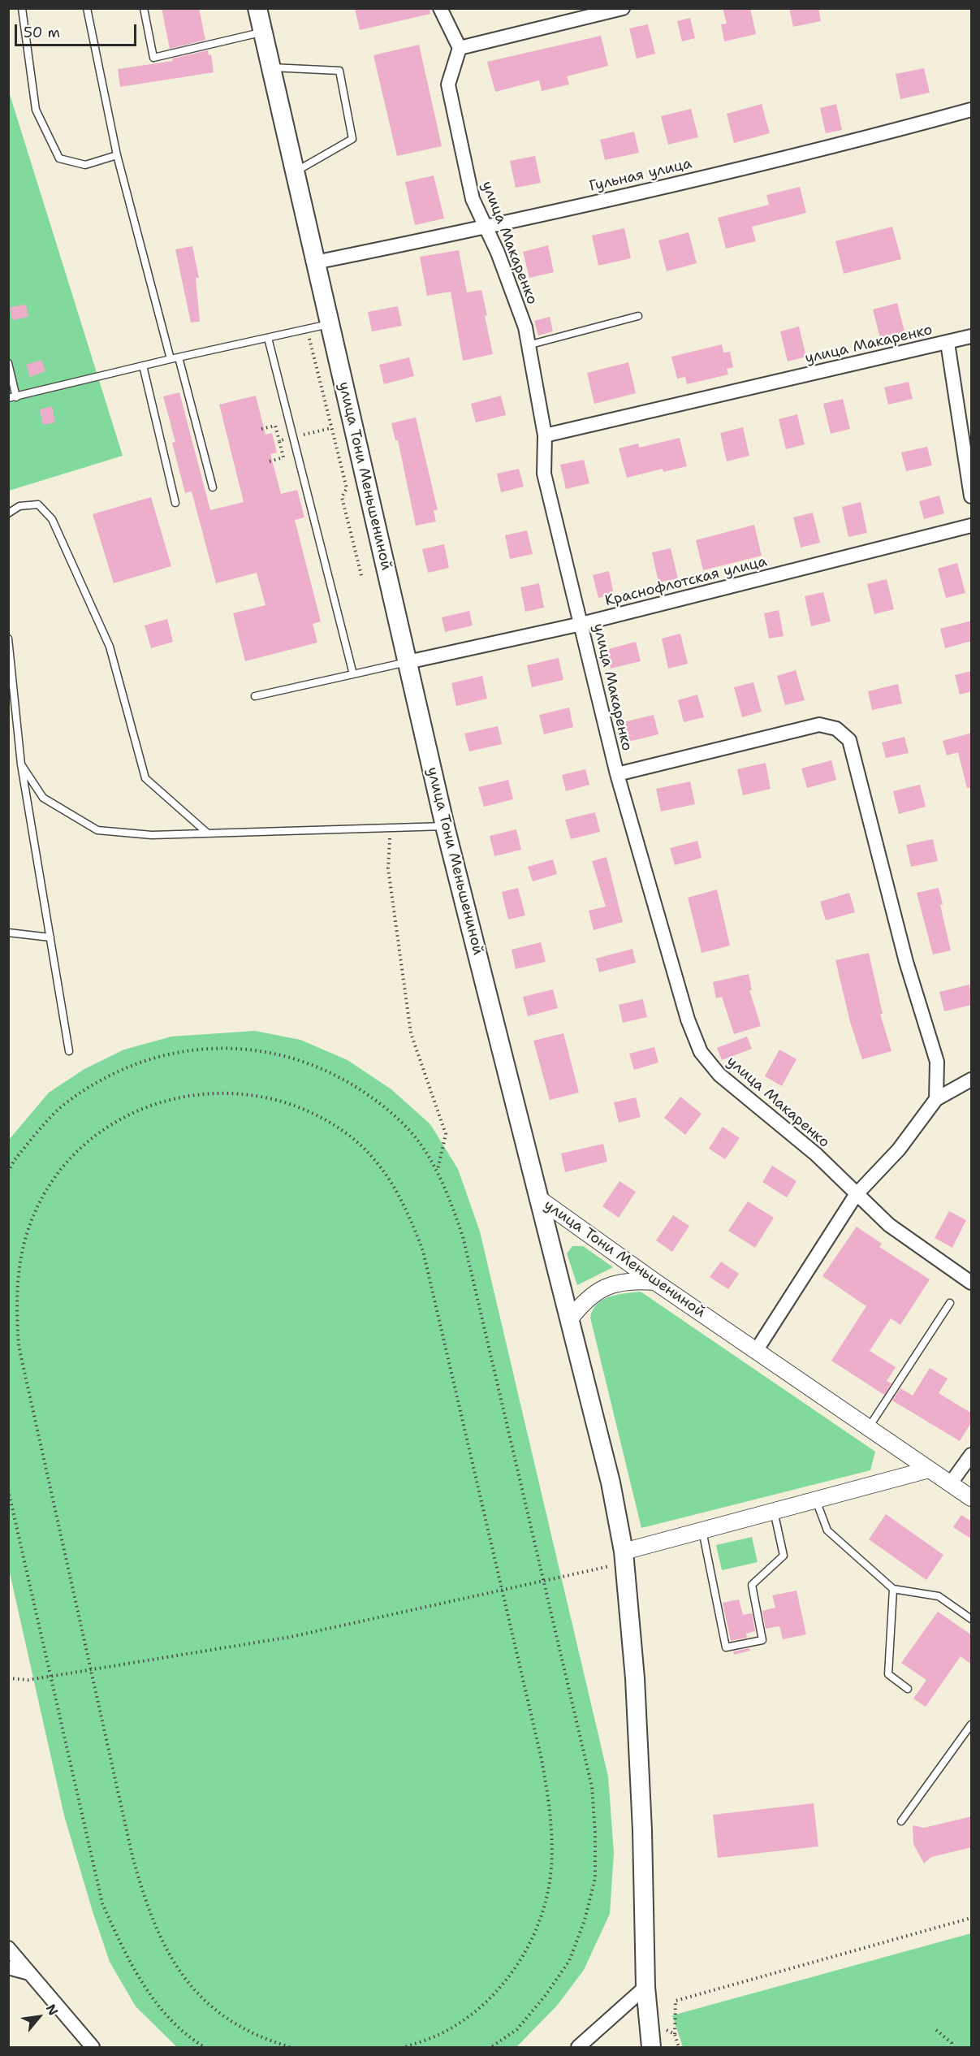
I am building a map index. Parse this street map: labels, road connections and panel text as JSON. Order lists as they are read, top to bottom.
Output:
{
  "streets": {
    "main road": ["улица Тони Меньшениной"],
    "street": ["Гульная улица", "улица Макаренко", "Краснофлотская улица"]
  },
  "crossings": [
    ["Гульная улица", "улица Макаренко"],
    ["Гульная улица", "улица Тони Меньшениной"],
    ["улица Макаренко", "Краснофлотская улица"],
    ["улица Тони Меньшениной", "Краснофлотская улица"]
  ],
  "scale_bar": "50 m",
  "north": "top right"
}
